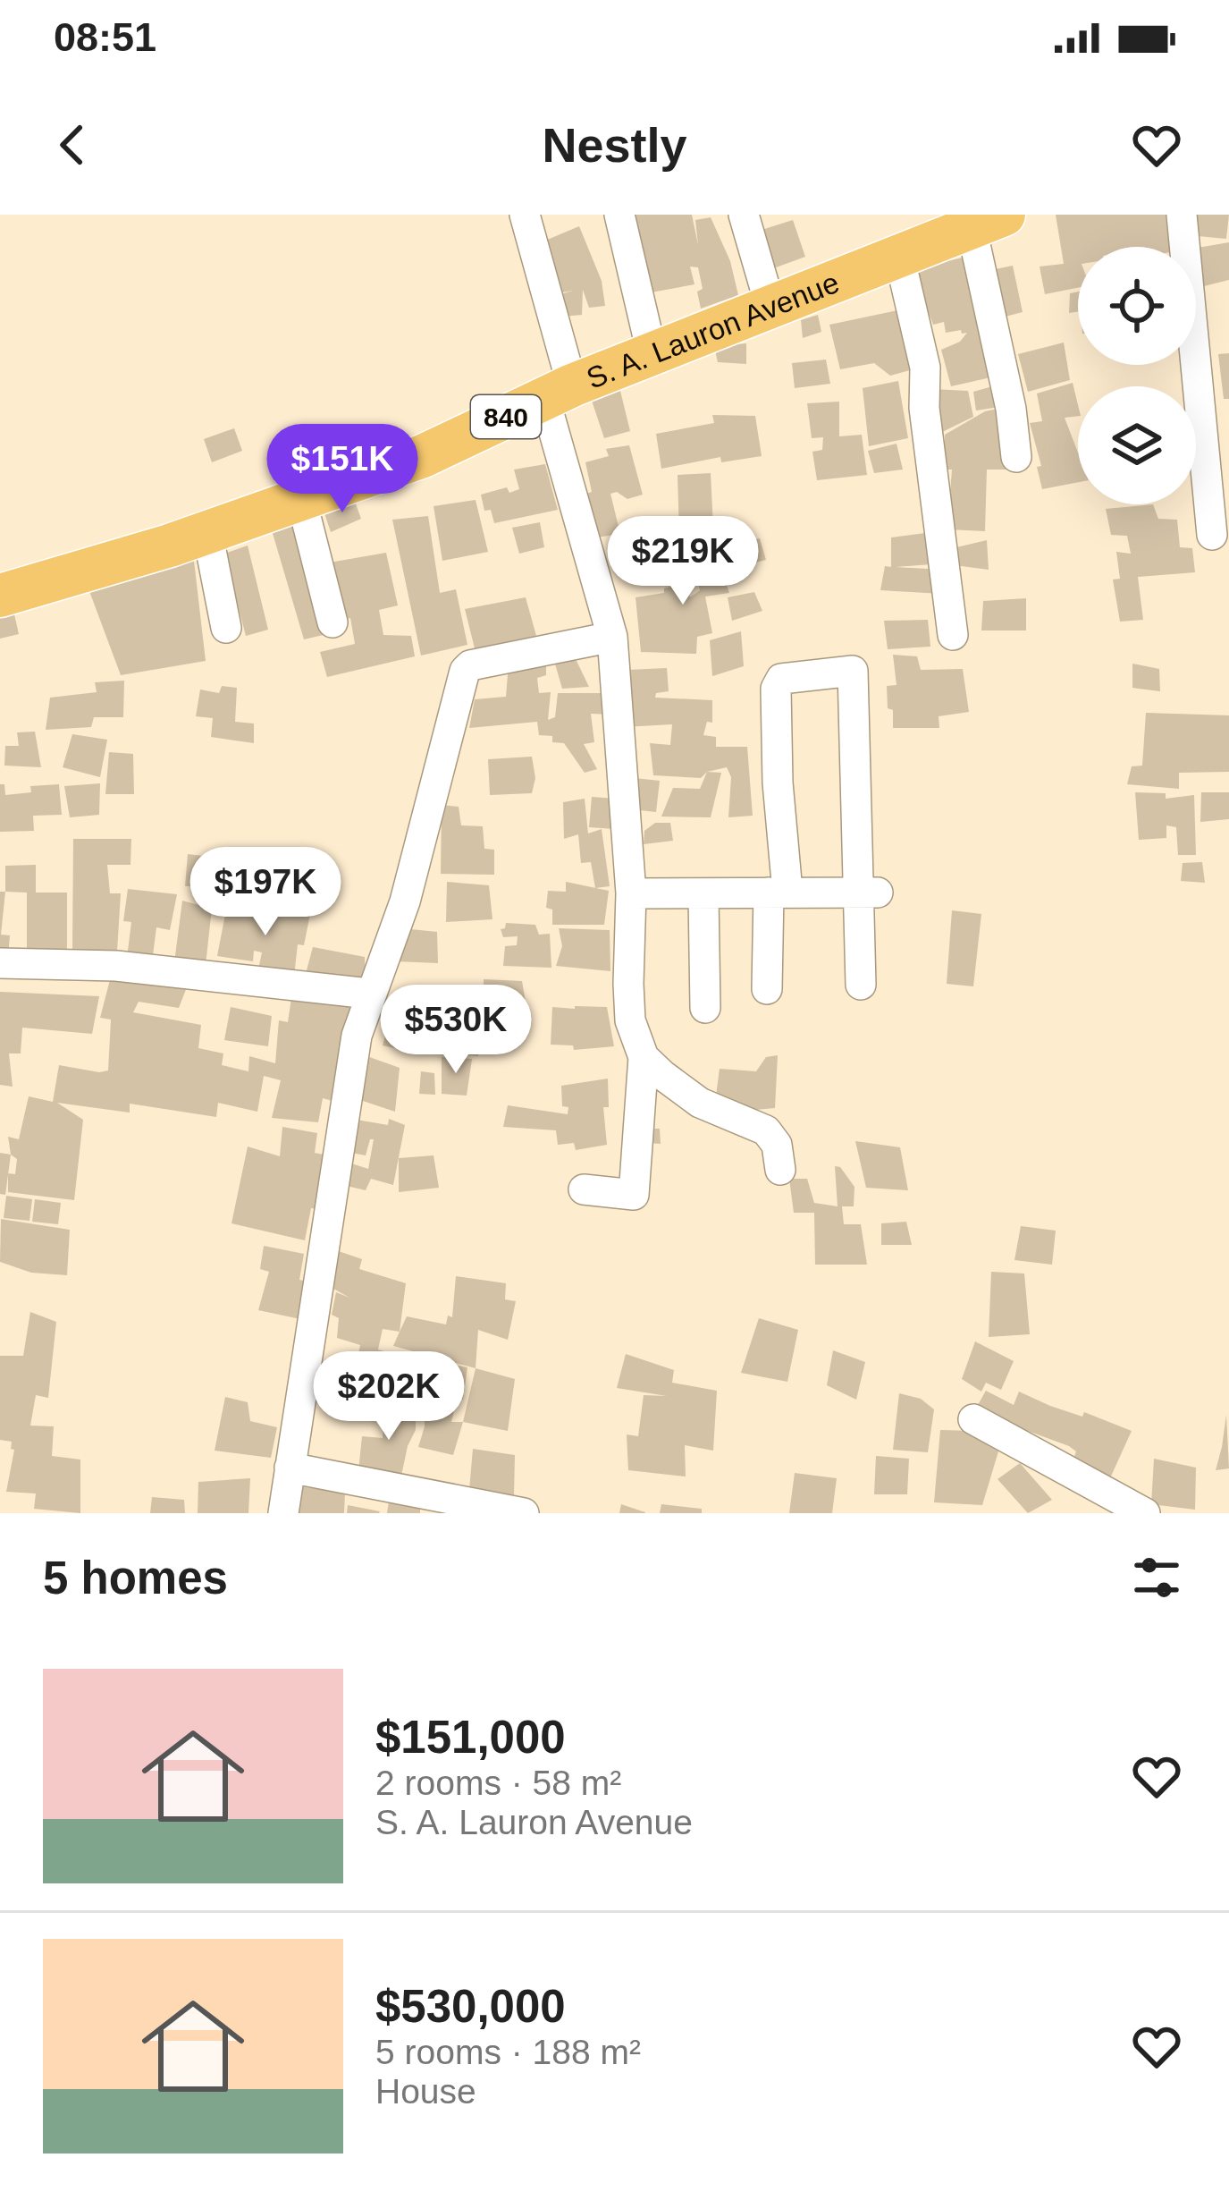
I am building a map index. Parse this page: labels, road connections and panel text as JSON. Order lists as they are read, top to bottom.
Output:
{
  "streets": {
    "highway": ["S. A. Lauron Avenue", "840"]
  },
  "page": {
    "status": "08:51",
    "header": "Nestly",
    "price": [
      "$151K",
      "$219K",
      "$197K",
      "$530K",
      "$202K"
    ],
    "heading": "5 homes",
    "list": [
      {
        "name": "$151,000",
        "note": "2 rooms · 58 m² · S. A. Lauron Avenue"
      },
      {
        "name": "$530,000",
        "note": "5 rooms · 188 m² · House"
      }
    ]
  }
}
